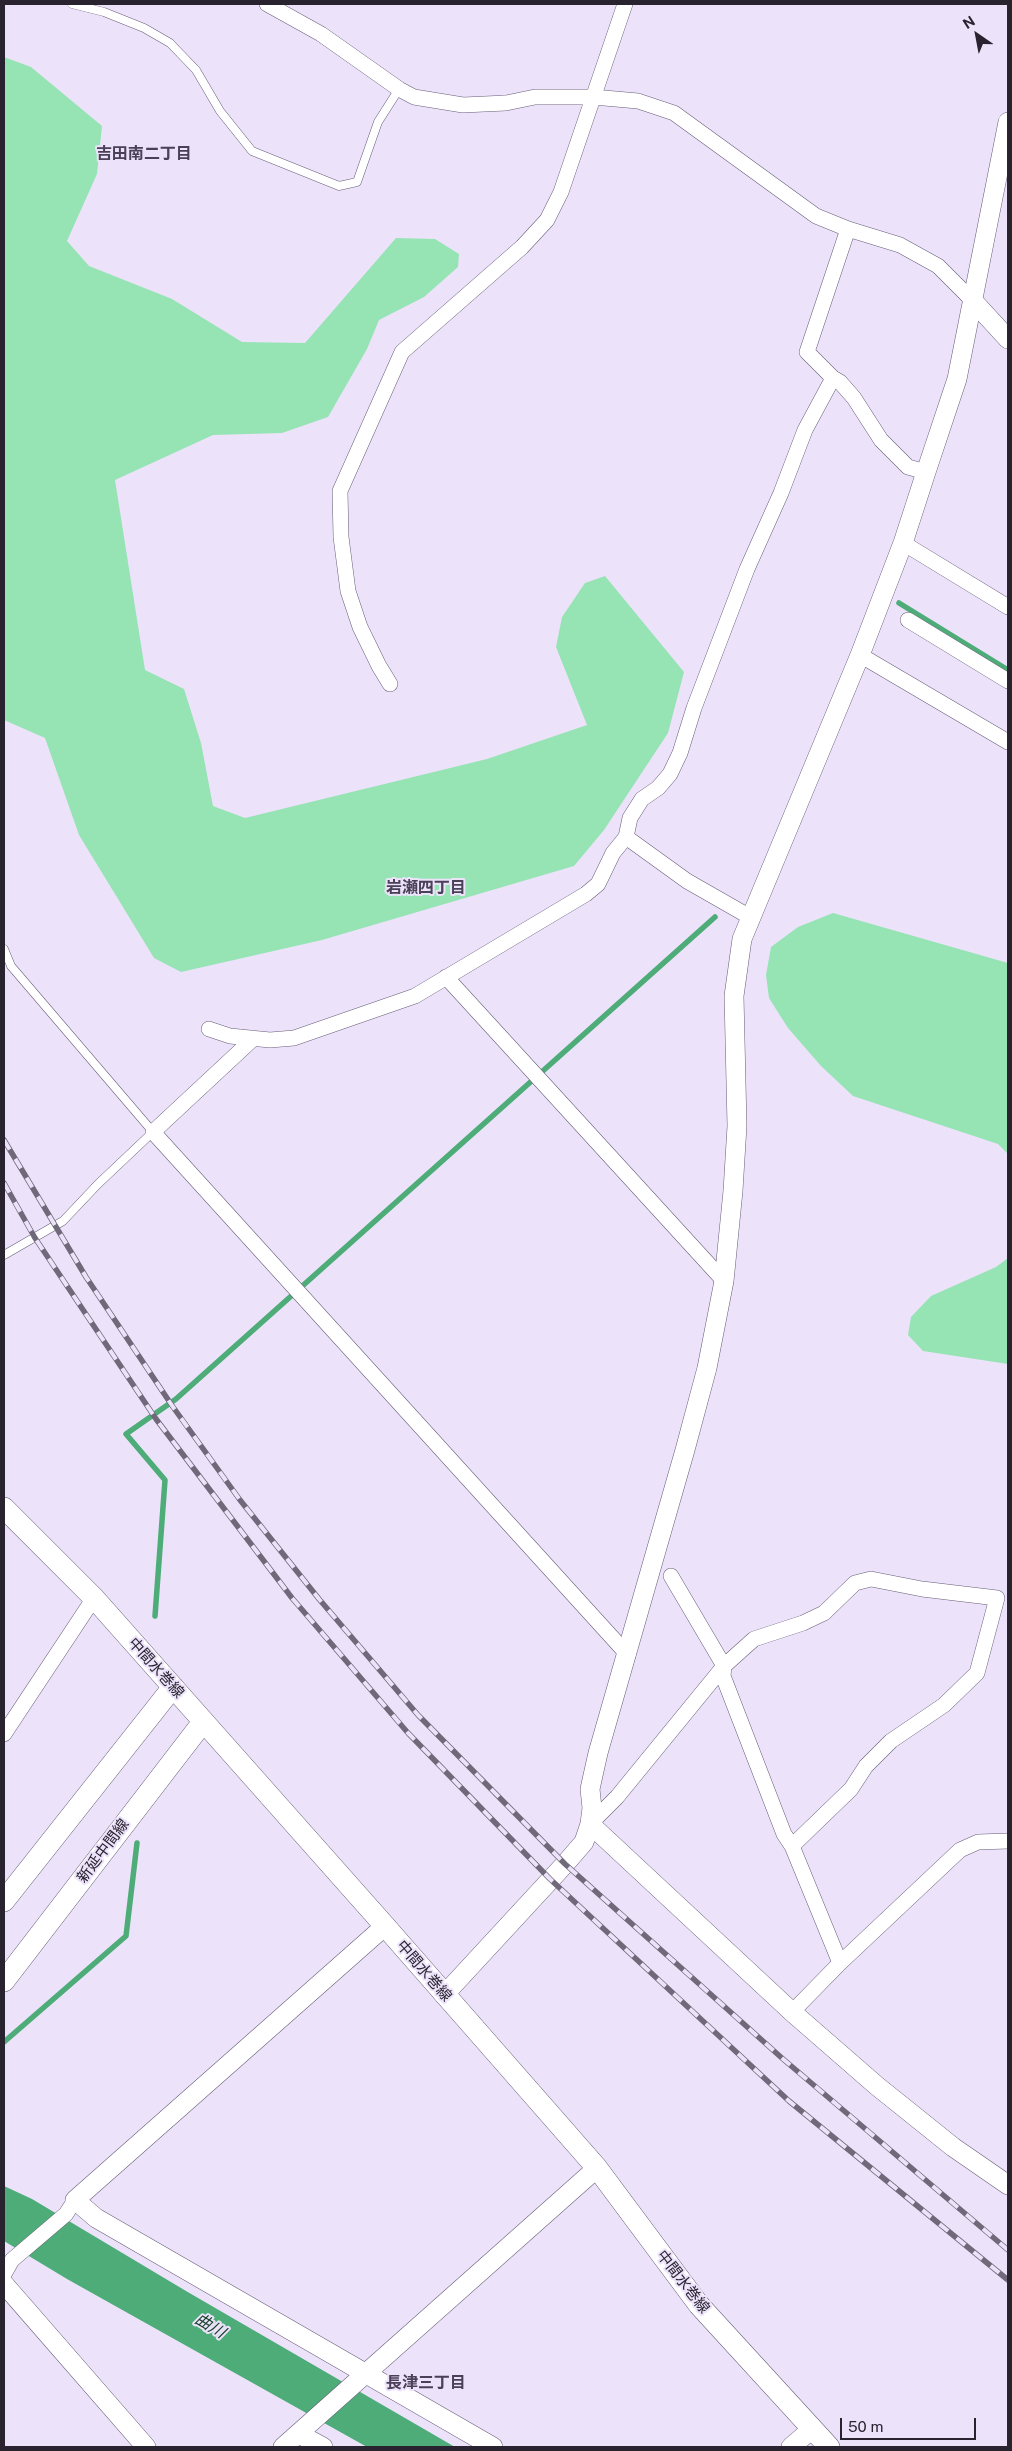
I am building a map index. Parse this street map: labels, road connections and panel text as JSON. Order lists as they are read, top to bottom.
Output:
{
  "streets": {
    "main road": ["中間水巻線", "新延中間線"]
  },
  "crossings": [
    ["中間水巻線", "新延中間線"]
  ],
  "districts": ["吉田南二丁目", "岩瀬四丁目", "長津三丁目"],
  "water": ["曲川"],
  "scale_bar": "50 m",
  "north": "top left"
}
